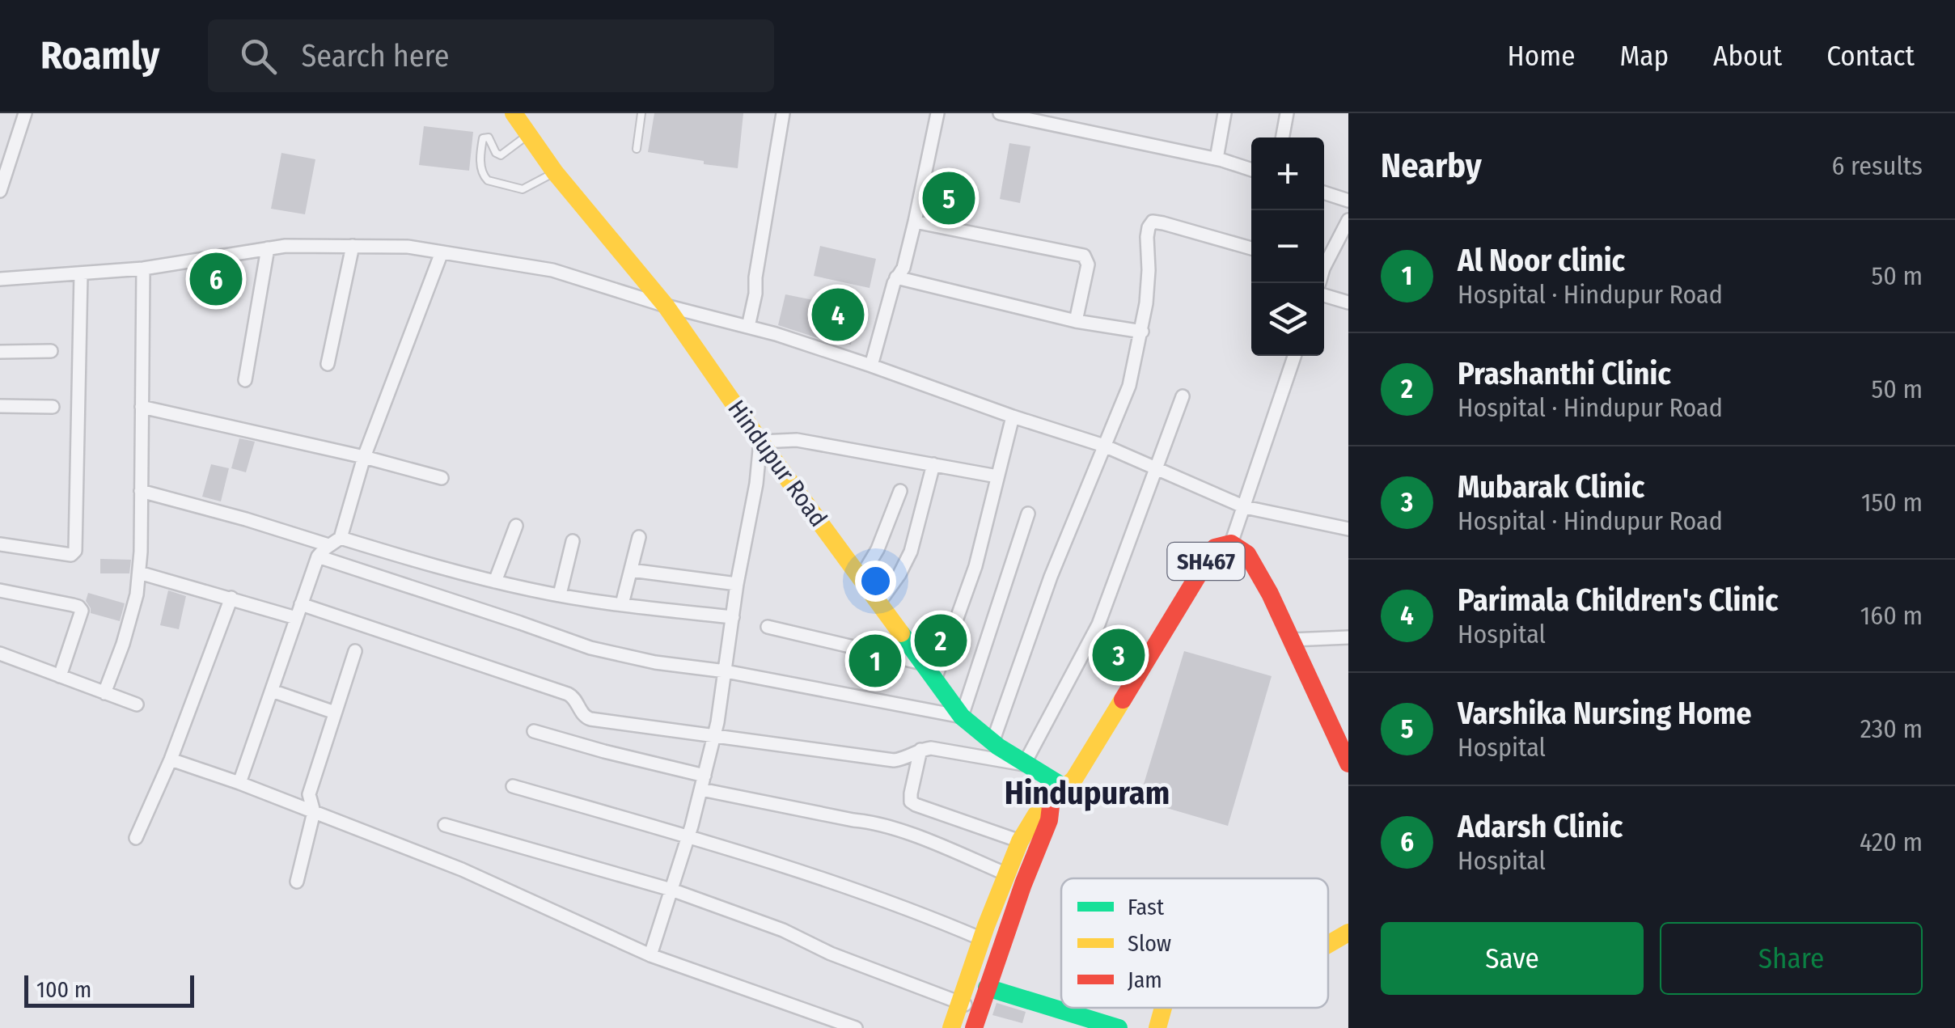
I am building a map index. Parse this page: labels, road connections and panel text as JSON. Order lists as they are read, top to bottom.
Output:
{
  "streets": {
    "main road": ["Hindupur Road", "SH467"]
  },
  "crossings": [
    ["Hindupur Road", "SH467"]
  ],
  "districts": ["Hindupuram"],
  "legend": ["Fast", "Slow", "Jam"],
  "scale_bar": "100 m",
  "page": {
    "header": "Roamly",
    "search": "Search here",
    "nav": [
      "Home",
      "Map",
      "About",
      "Contact"
    ],
    "heading": ["Nearby", "6 results"],
    "map_buttons": ["+", "−"],
    "pins": [
      "5",
      "6",
      "4",
      "2",
      "3",
      "1"
    ],
    "list": [
      {
        "mark": "1",
        "name": "Al Noor clinic",
        "note": "Hospital · Hindupur Road",
        "value": "50 m"
      },
      {
        "mark": "2",
        "name": "Prashanthi Clinic",
        "note": "Hospital · Hindupur Road",
        "value": "50 m"
      },
      {
        "mark": "3",
        "name": "Mubarak Clinic",
        "note": "Hospital · Hindupur Road",
        "value": "150 m"
      },
      {
        "mark": "4",
        "name": "Parimala Children's Clinic",
        "note": "Hospital",
        "value": "160 m"
      },
      {
        "mark": "5",
        "name": "Varshika Nursing Home",
        "note": "Hospital",
        "value": "230 m"
      },
      {
        "mark": "6",
        "name": "Adarsh Clinic",
        "note": "Hospital",
        "value": "420 m"
      }
    ],
    "buttons": ["Save", "Share"],
    "scale": "100 m"
  }
}
